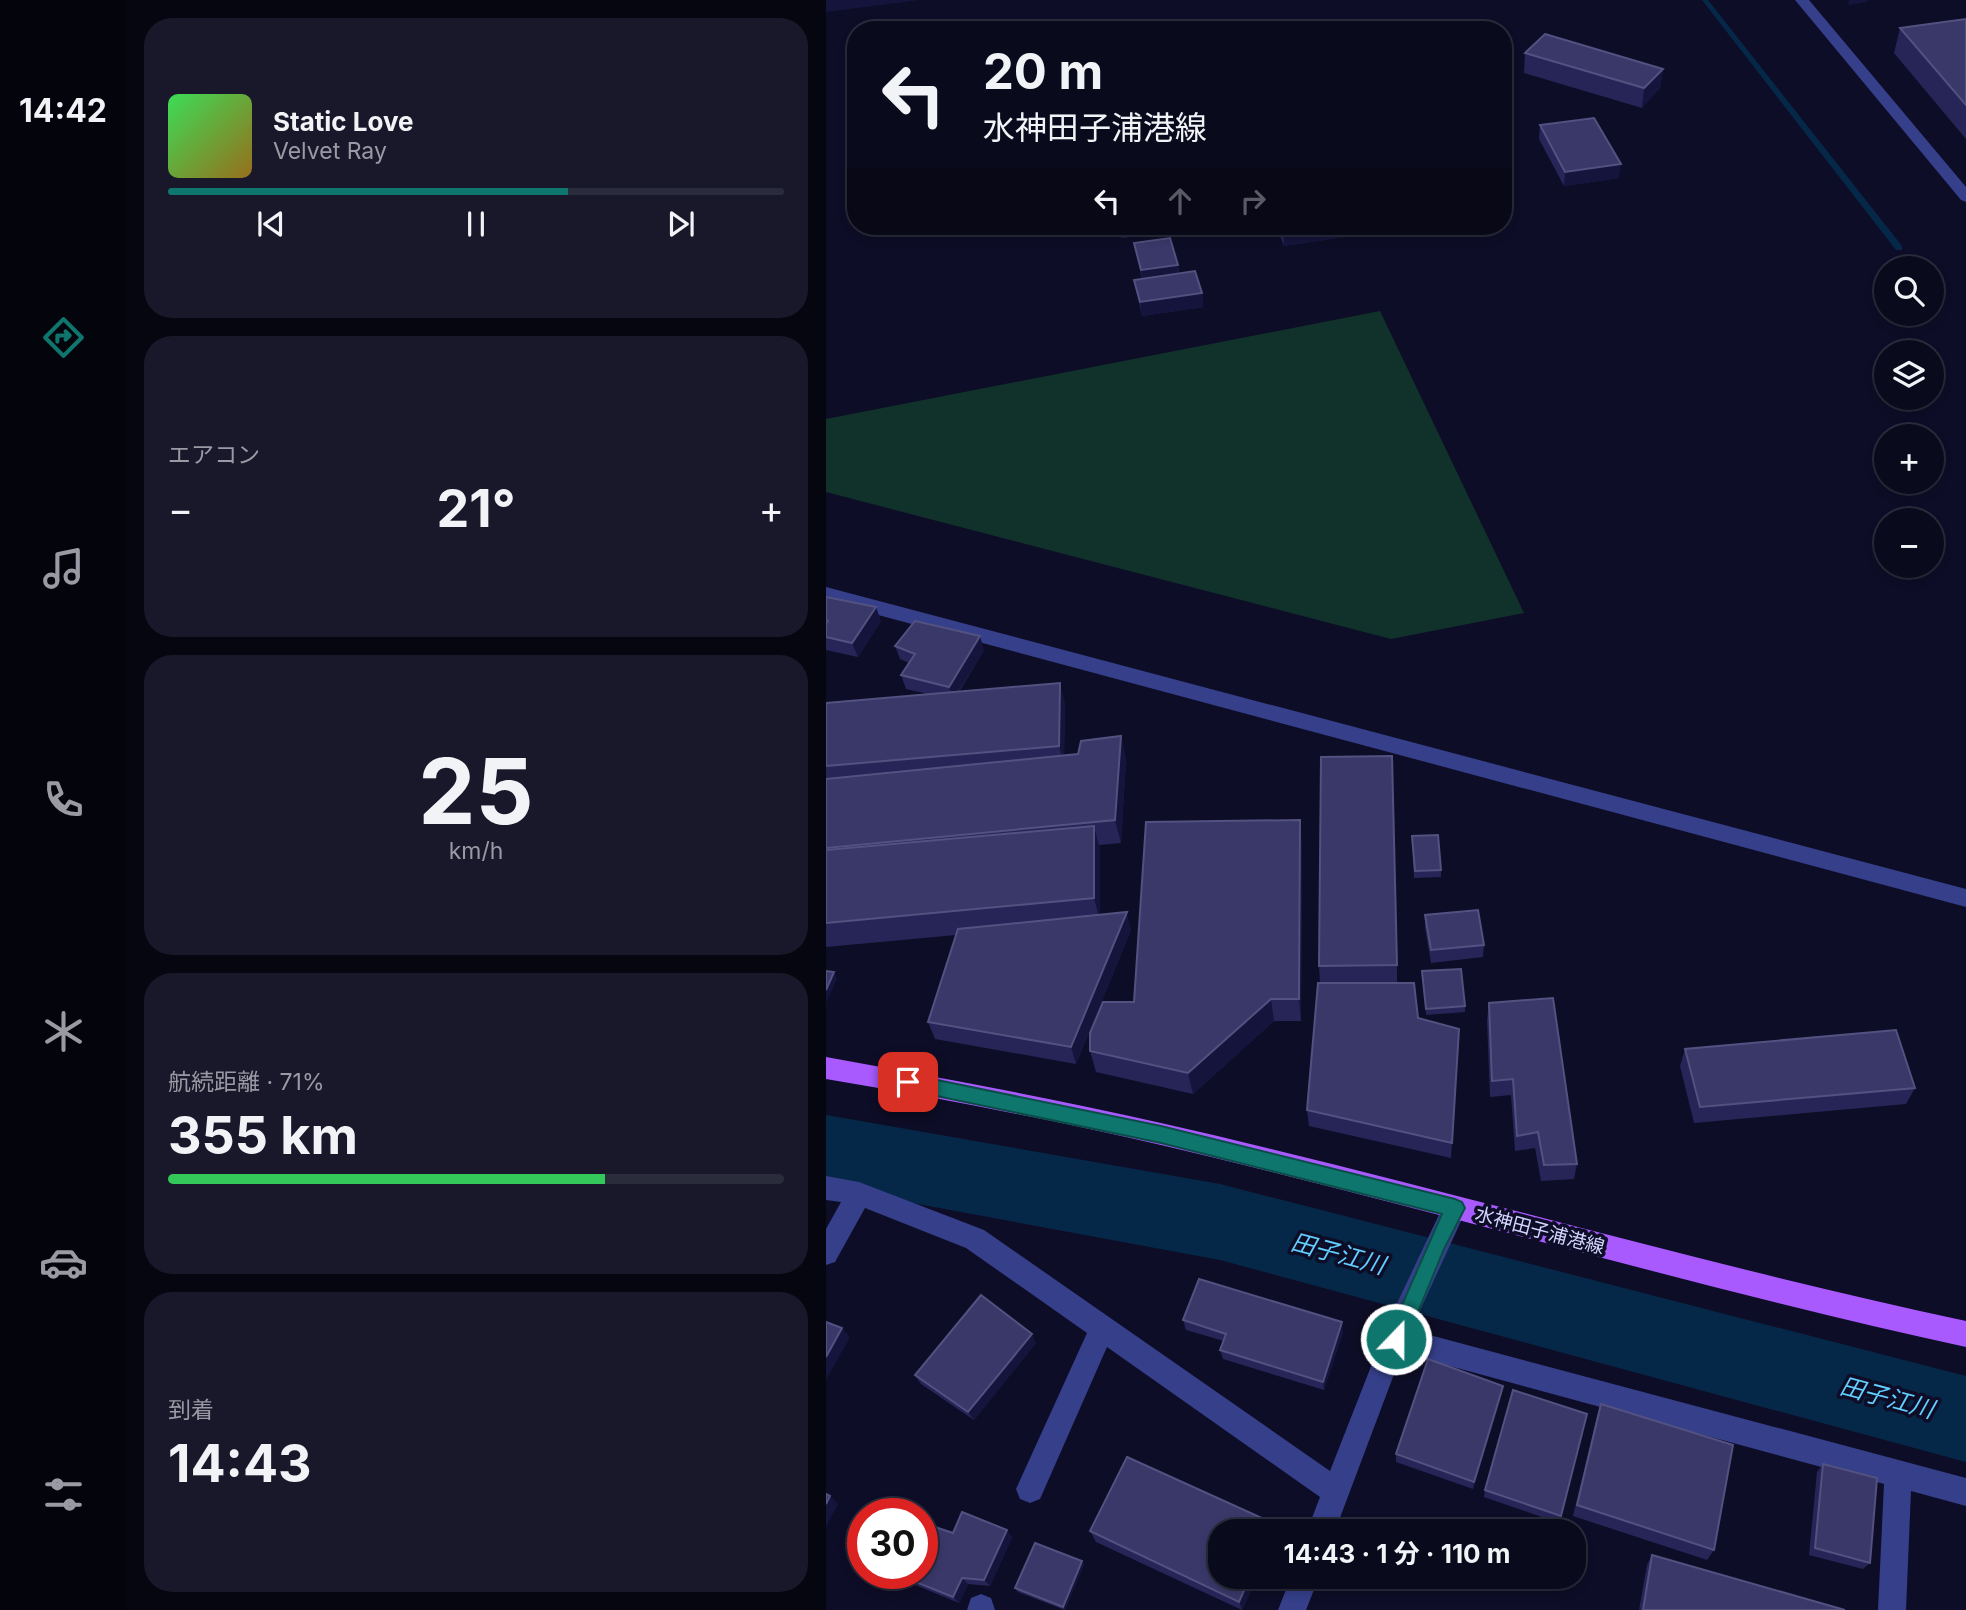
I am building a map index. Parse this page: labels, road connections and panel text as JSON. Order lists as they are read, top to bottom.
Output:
{
  "streets": {
    "main road": ["水神田子浦港線"]
  },
  "water": ["田子江川"],
  "page": {
    "tabs": "14:42",
    "turn": ["20 m", "水神田子浦港線"],
    "song": ["Static Love", "Velvet Ray"],
    "map_buttons": ["+", "−"],
    "tile": [
      "エアコン",
      ["25", "km/h"],
      ["航続距離 · 71%", "355 km"],
      ["到着", "14:43"]
    ],
    "heat": ["−", "21°", "+"],
    "limit": "30",
    "trip": "14:43 · 1 分 · 110 m"
  }
}
